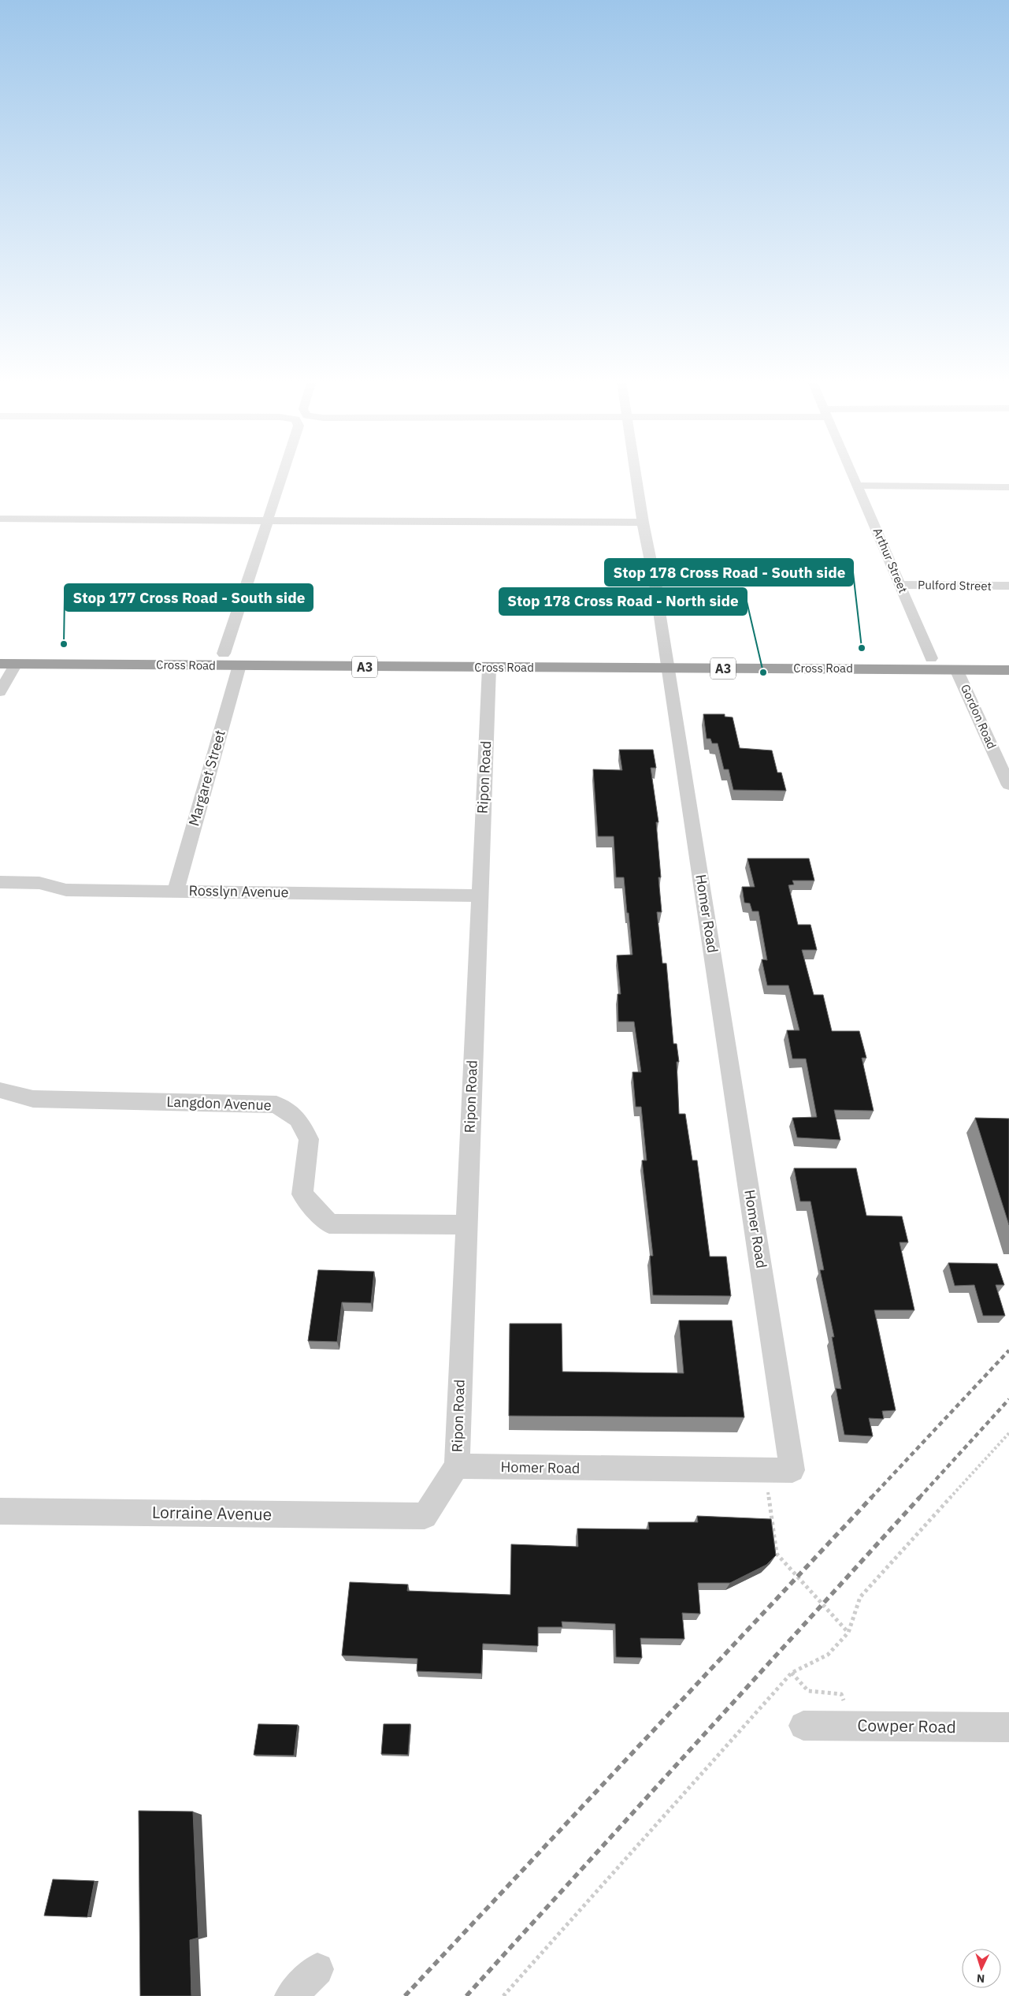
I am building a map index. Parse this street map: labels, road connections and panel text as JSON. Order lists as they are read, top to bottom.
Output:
{
  "streets": {
    "highway": ["Cross Road", "A3"],
    "street": [
      "Arthur Street",
      "Pulford Street",
      "Gordon Road",
      "Ripon Road",
      "Margaret Street",
      "Rosslyn Avenue",
      "Homer Road",
      "Langdon Avenue",
      "Lorraine Avenue",
      "Cowper Road"
    ]
  },
  "crossings": [
    ["Arthur Street", "Pulford Street"],
    ["Arthur Street", "Cross Road"],
    ["Cross Road", "Gordon Road"],
    ["Cross Road", "Ripon Road"],
    ["Cross Road", "Margaret Street"],
    ["Cross Road", "Homer Road"],
    ["Ripon Road", "Rosslyn Avenue"],
    ["Ripon Road", "Homer Road"],
    ["Ripon Road", "Langdon Avenue"],
    ["Ripon Road", "Lorraine Avenue"],
    ["Margaret Street", "Rosslyn Avenue"]
  ],
  "places": ["Stop 177 Cross Road - South side", "Stop 178 Cross Road - South side", "Stop 178 Cross Road - North side"],
  "north": "bottom"
}
